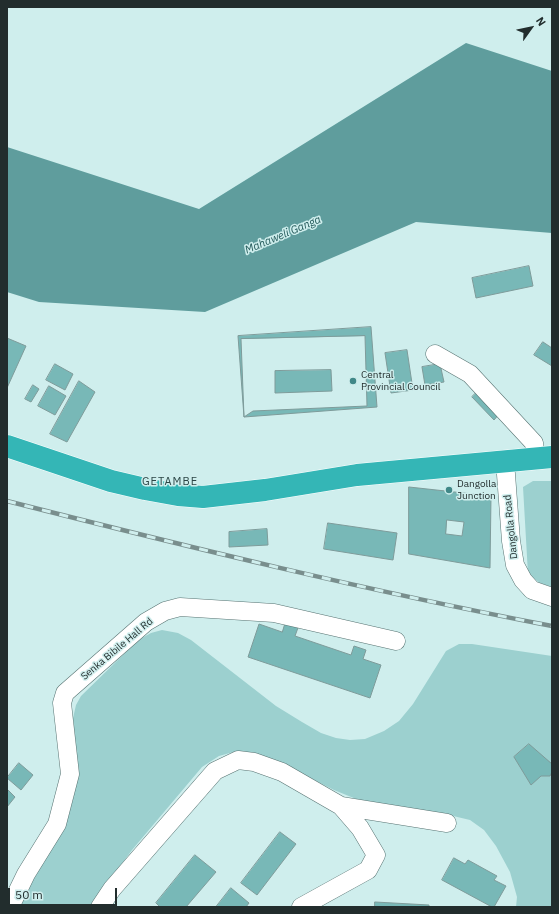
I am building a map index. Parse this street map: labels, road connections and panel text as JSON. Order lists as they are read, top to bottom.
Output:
{
  "streets": {
    "street": ["Dangolla Road", "Senka Bibile Hall Rd"]
  },
  "districts": ["GETAMBE"],
  "water": ["Mahaweli Ganga"],
  "places": ["Central Provincial Council", "Dangolla Junction"],
  "scale_bar": "50 m",
  "north": "top right"
}
